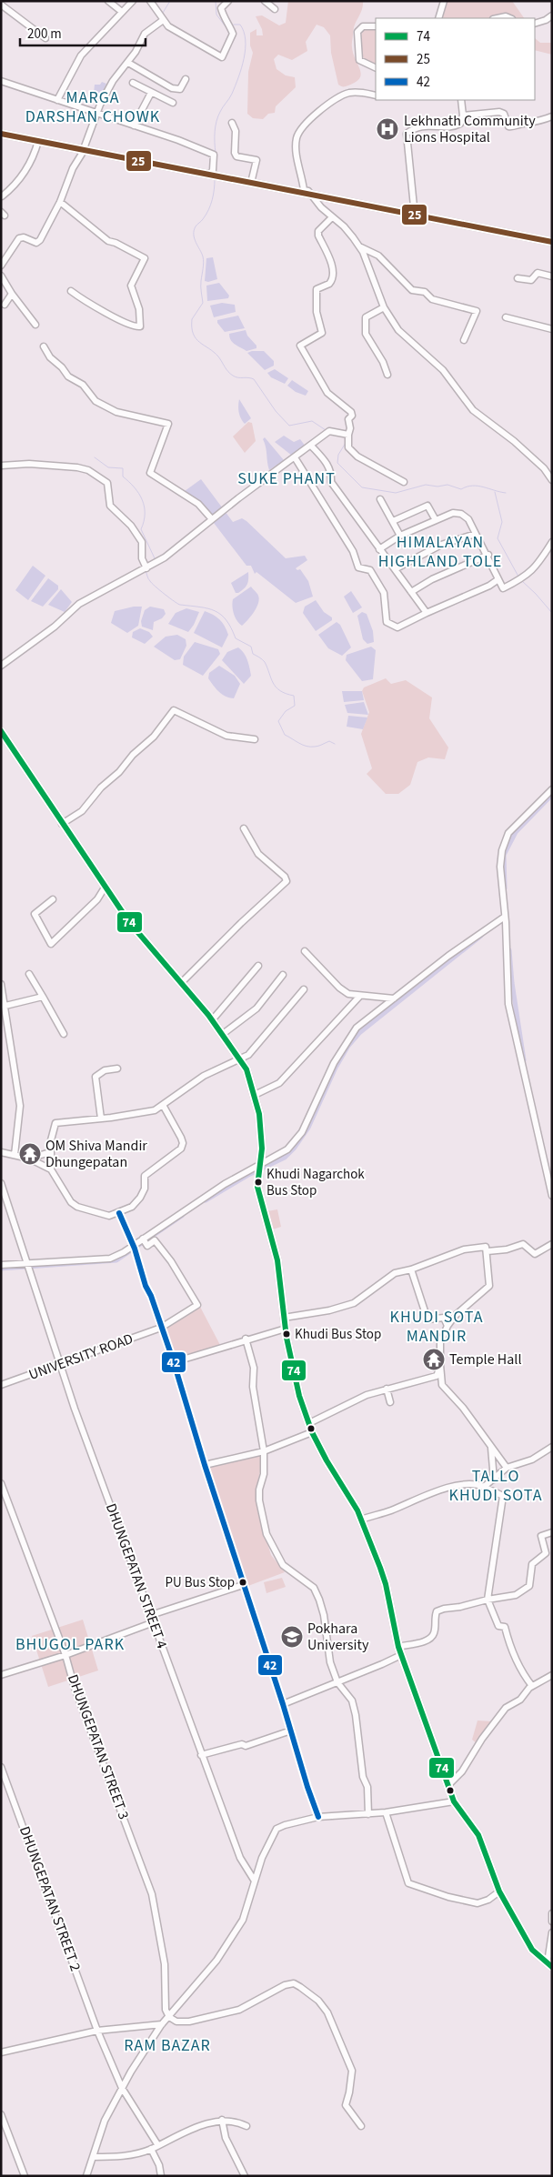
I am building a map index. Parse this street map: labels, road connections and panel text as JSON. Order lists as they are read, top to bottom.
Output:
{
  "streets": {
    "street": [
      "UNIVERSITY ROAD",
      "DHUNGEPATAN STREET 4",
      "DHUNGEPATAN STREET 3",
      "DHUNGEPATAN STREET 2"
    ]
  },
  "crossings": [
    ["UNIVERSITY ROAD", "DHUNGEPATAN STREET 4"]
  ],
  "districts": [
    "MARGA DARSHAN CHOWK",
    "SUKE PHANT",
    "HIMALAYAN HIGHLAND TOLE",
    "KHUDI SOTA MANDIR",
    "TALLO KHUDI SOTA",
    "BHUGOL PARK",
    "RAM BAZAR"
  ],
  "places": {
    "hospital": ["Lekhnath Community Lions Hospital"],
    "temple": ["OM Shiva Mandir Dhungepatan", "Temple Hall"],
    "other": ["Khudi Nagarchok Bus Stop", "Khudi Bus Stop", "PU Bus Stop"],
    "school or university": ["Pokhara University"]
  },
  "lines": ["transit line 25", "transit line 74", "transit line 42"],
  "legend": ["74", "25", "42"],
  "scale_bar": "200 m"
}
